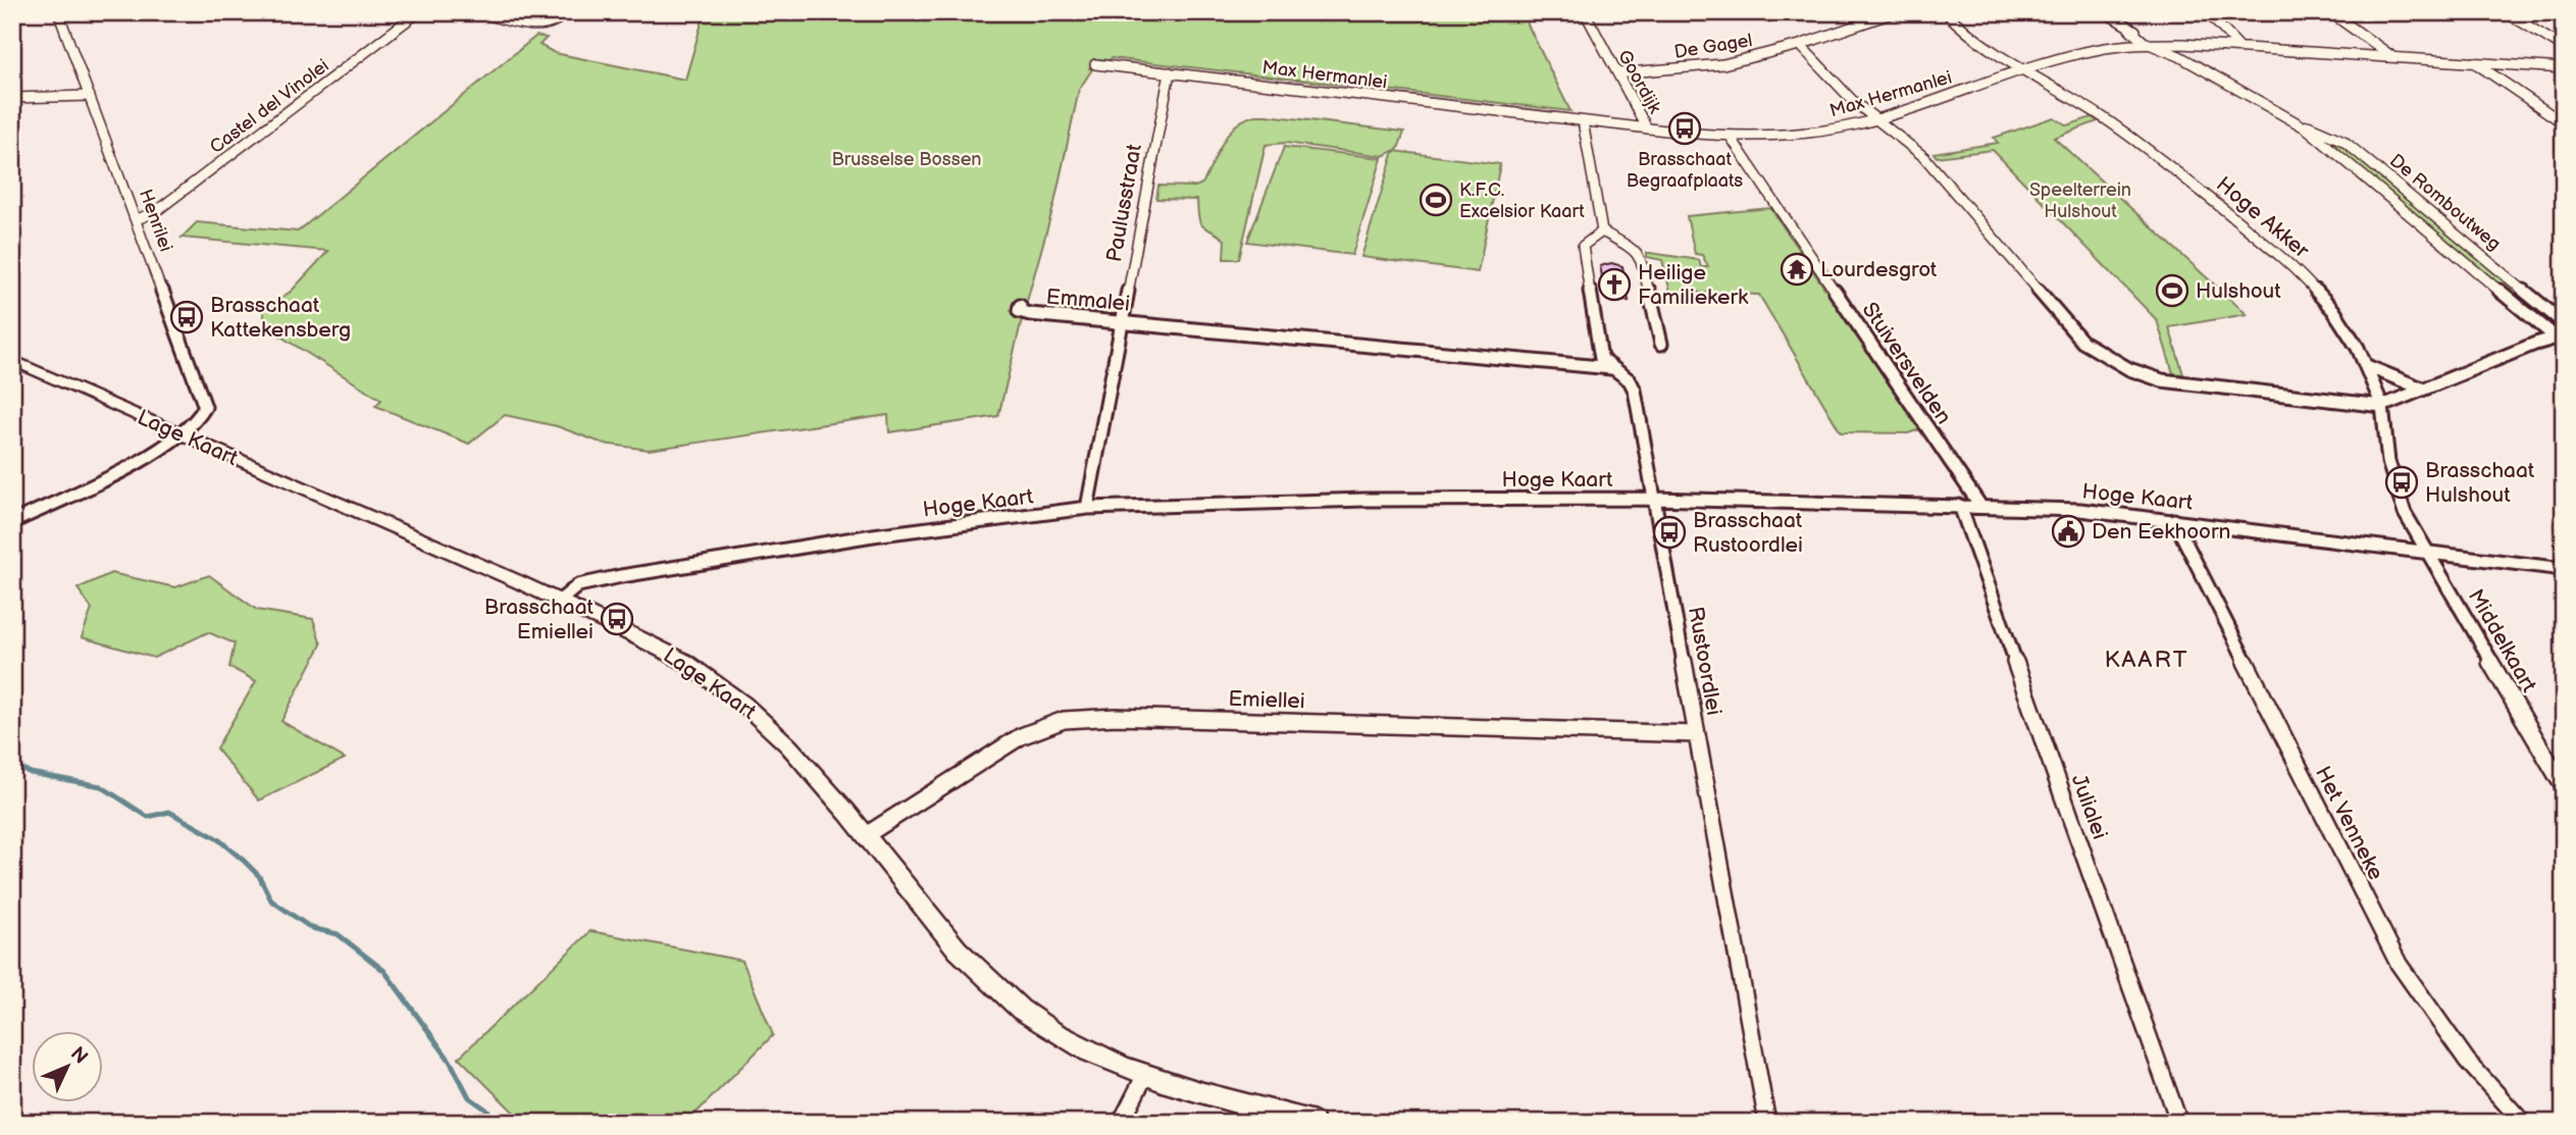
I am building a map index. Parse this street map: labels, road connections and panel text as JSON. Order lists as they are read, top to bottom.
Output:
{
  "streets": {
    "street": [
      "De Gagel",
      "Max Hermanlei",
      "Goordijk",
      "Castel del Vinolei",
      "De Romboutweg",
      "Paulusstraat",
      "Hoge Akker",
      "Henrilei",
      "Emmalei",
      "Stuiversvelden",
      "Lage Kaart",
      "Hoge Kaart",
      "Middelkaart",
      "Rustoordlei",
      "Emiellei",
      "Julialei",
      "Het Venneke"
    ]
  },
  "crossings": [
    ["De Gagel", "Goordijk"],
    ["Max Hermanlei", "Goordijk"],
    ["Max Hermanlei", "De Romboutweg"],
    ["Max Hermanlei", "Paulusstraat"],
    ["Max Hermanlei", "Hoge Akker"],
    ["Max Hermanlei", "Stuiversvelden"],
    ["Castel del Vinolei", "Henrilei"],
    ["Paulusstraat", "Emmalei"],
    ["Paulusstraat", "Hoge Kaart"],
    ["Hoge Akker", "Hoge Kaart"],
    ["Hoge Akker", "Middelkaart"],
    ["Henrilei", "Lage Kaart"],
    ["Emmalei", "Rustoordlei"],
    ["Stuiversvelden", "Hoge Kaart"],
    ["Lage Kaart", "Hoge Kaart"],
    ["Lage Kaart", "Emiellei"],
    ["Hoge Kaart", "Middelkaart"],
    ["Hoge Kaart", "Rustoordlei"],
    ["Hoge Kaart", "Julialei"],
    ["Hoge Kaart", "Het Venneke"],
    ["Rustoordlei", "Emiellei"]
  ],
  "districts": ["KAART"],
  "parks": ["Brusselse Bossen", "Speelterrein Hulshout"],
  "places": {
    "bus stop": [
      "Brasschaat Begraafplaats",
      "Brasschaat Kattekensberg",
      "Brasschaat Hulshout",
      "Brasschaat Rustoordlei",
      "Brasschaat Emiellei"
    ],
    "sports": ["K.F.C. Excelsior Kaart", "Hulshout"],
    "temple": ["Lourdesgrot"],
    "church": ["Heilige Familiekerk"],
    "public building": ["Den Eekhoorn"]
  },
  "north": "top right"
}
